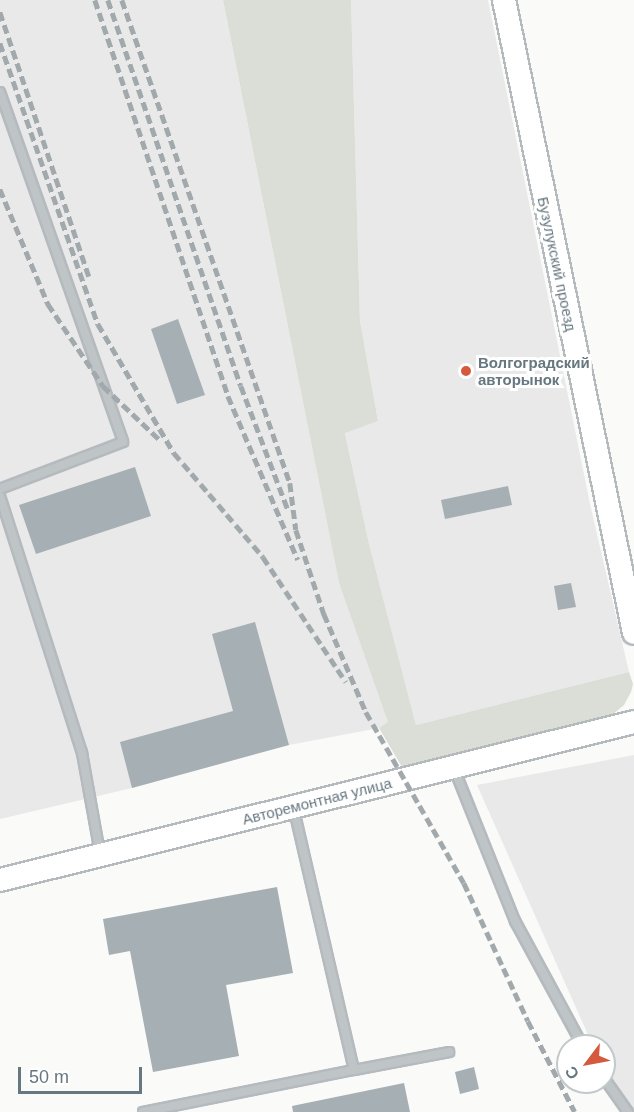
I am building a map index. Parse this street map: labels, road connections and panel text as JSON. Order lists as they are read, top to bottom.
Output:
{
  "streets": {
    "main road": ["Бузулукский проезд", "Авторемонтная улица"]
  },
  "places": ["Волгоградский авторынок"],
  "scale_bar": "50 m",
  "north": "bottom left"
}
